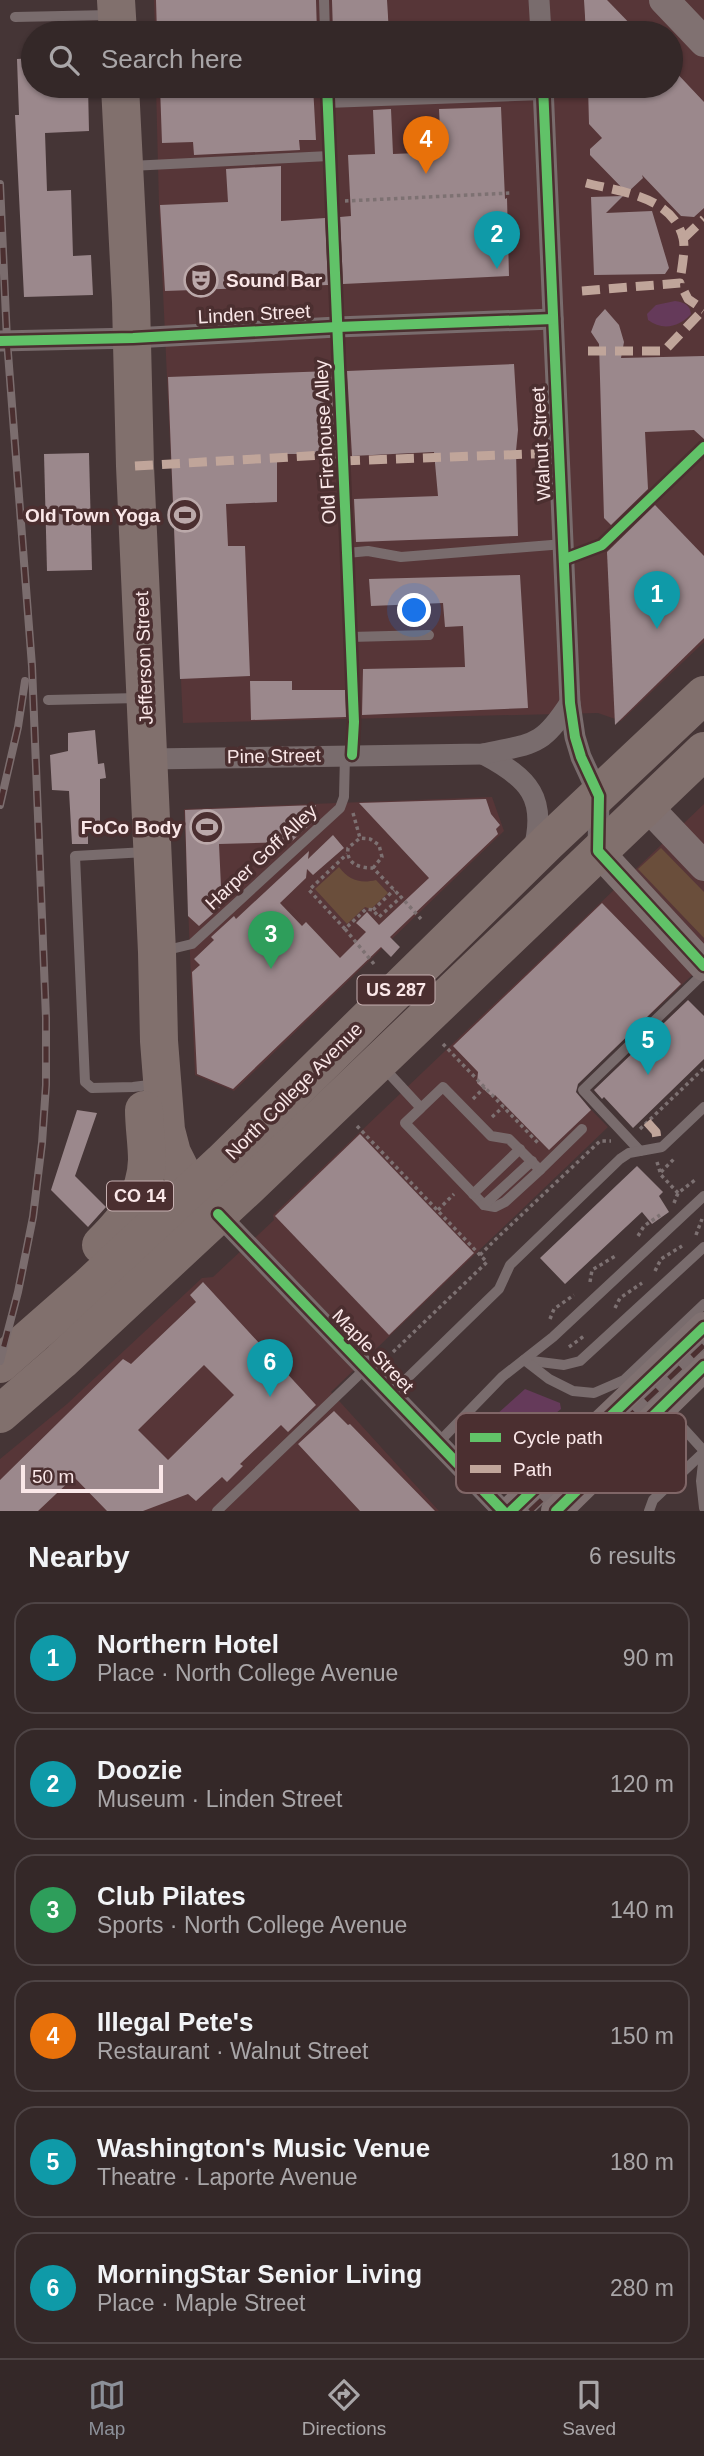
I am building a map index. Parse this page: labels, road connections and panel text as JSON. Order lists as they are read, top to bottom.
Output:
{
  "streets": {
    "highway": [
      "Jefferson Street",
      "US 287",
      "North College Avenue",
      "CO 14"
    ],
    "street": [
      "Linden Street",
      "Walnut Street",
      "Pine Street",
      "Maple Street"
    ],
    "lane": ["Old Firehouse Alley", "Harper Goff Alley"]
  },
  "crossings": [
    ["Linden Street", "Old Firehouse Alley"],
    ["Linden Street", "Walnut Street"],
    ["Linden Street", "Jefferson Street"],
    ["Old Firehouse Alley", "Pine Street"],
    ["Old Firehouse Alley", "Harper Goff Alley"],
    ["Walnut Street", "Pine Street"],
    ["Walnut Street", "North College Avenue"],
    ["Jefferson Street", "Pine Street"],
    ["Jefferson Street", "Harper Goff Alley"],
    ["Jefferson Street", "North College Avenue"],
    ["Jefferson Street", "CO 14"],
    ["Jefferson Street", "Maple Street"],
    ["Pine Street", "Harper Goff Alley"],
    ["Pine Street", "North College Avenue"],
    ["North College Avenue", "CO 14"],
    ["North College Avenue", "Maple Street"]
  ],
  "places": {
    "theatre": ["Sound Bar"],
    "sports": ["Old Town Yoga", "FoCo Body"]
  },
  "legend": ["Cycle path", "Path"],
  "scale_bar": "50 m",
  "page": {
    "search": "Search here",
    "pins": [
      "4",
      "2",
      "1",
      "3",
      "5",
      "6"
    ],
    "scale": "50 m",
    "heading": ["Nearby", "6 results"],
    "list": [
      {
        "mark": "1",
        "name": "Northern Hotel",
        "note": "Place · North College Avenue",
        "value": "90 m"
      },
      {
        "mark": "2",
        "name": "Doozie",
        "note": "Museum · Linden Street",
        "value": "120 m"
      },
      {
        "mark": "3",
        "name": "Club Pilates",
        "note": "Sports · North College Avenue",
        "value": "140 m"
      },
      {
        "mark": "4",
        "name": "Illegal Pete's",
        "note": "Restaurant · Walnut Street",
        "value": "150 m"
      },
      {
        "mark": "5",
        "name": "Washington's Music Venue",
        "note": "Theatre · Laporte Avenue",
        "value": "180 m"
      },
      {
        "mark": "6",
        "name": "MorningStar Senior Living",
        "note": "Place · Maple Street",
        "value": "280 m"
      }
    ],
    "nav": ["Map", "Directions", "Saved"]
  }
}
